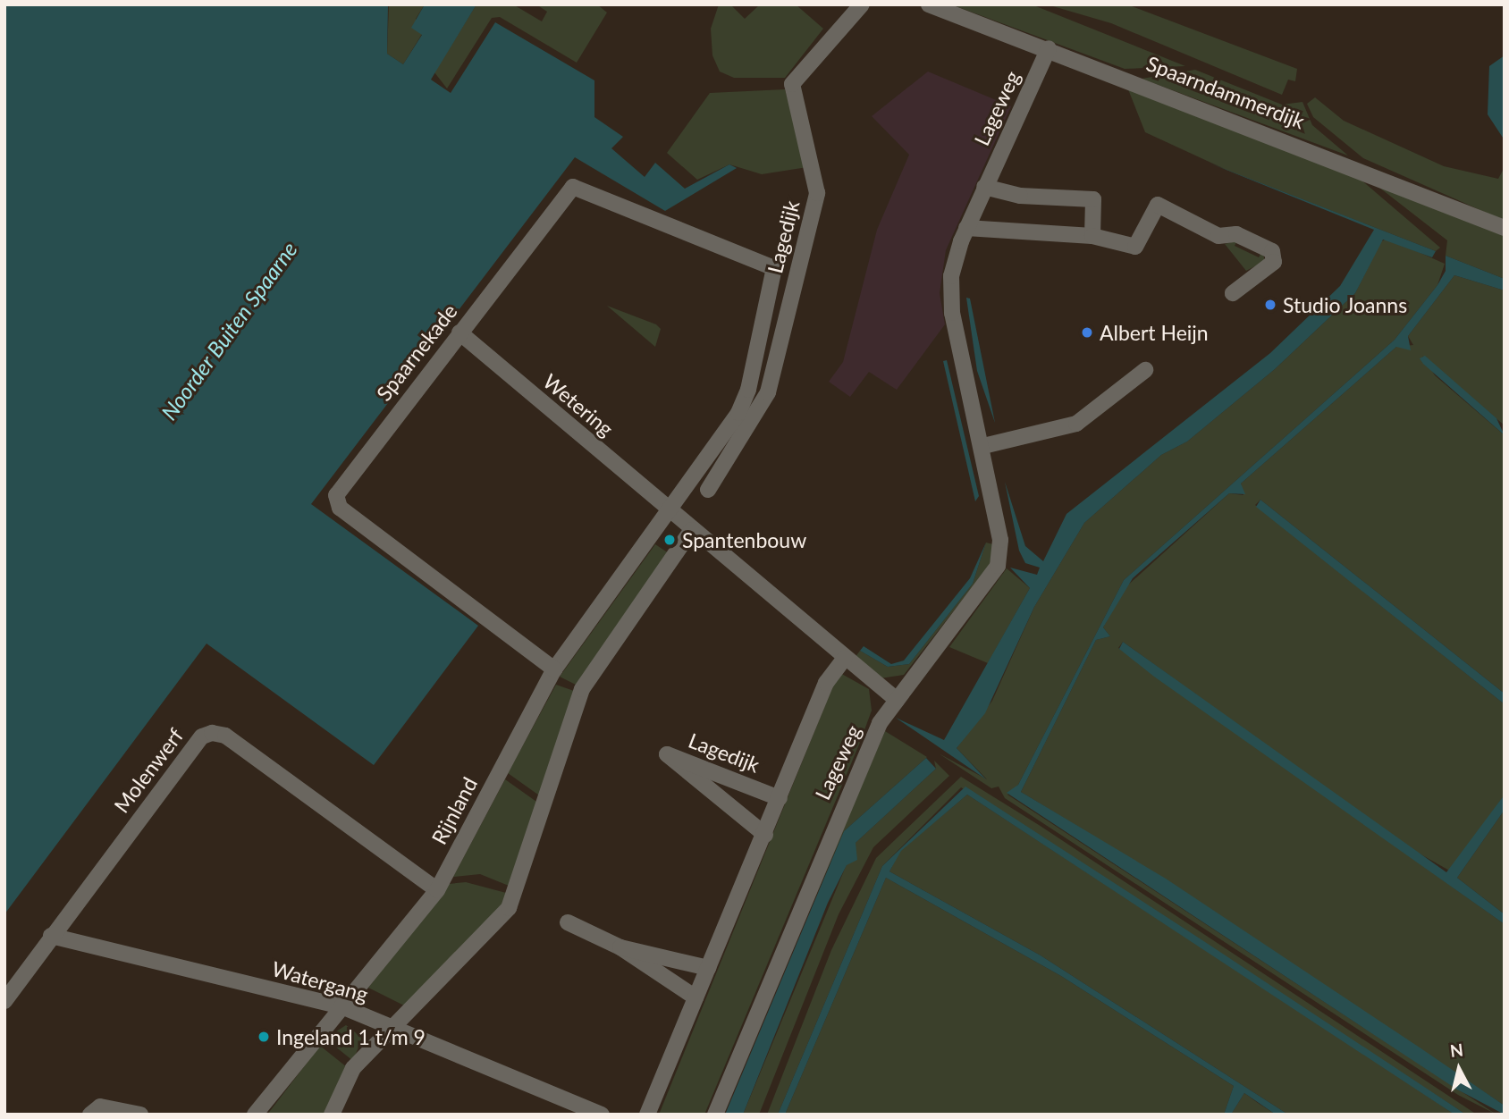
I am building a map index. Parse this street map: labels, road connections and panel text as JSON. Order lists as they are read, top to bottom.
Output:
{
  "streets": {
    "street": [
      "Spaarndammerdijk",
      "Lageweg",
      "Lagedijk",
      "Spaarnekade",
      "Wetering",
      "Molenwerf",
      "Rijnland",
      "Watergang"
    ]
  },
  "crossings": [
    ["Spaarndammerdijk", "Lageweg"],
    ["Lagedijk", "Spaarnekade"],
    ["Lagedijk", "Wetering"],
    ["Lagedijk", "Rijnland"],
    ["Spaarnekade", "Wetering"],
    ["Spaarnekade", "Rijnland"],
    ["Wetering", "Rijnland"],
    ["Molenwerf", "Rijnland"],
    ["Molenwerf", "Watergang"],
    ["Rijnland", "Watergang"]
  ],
  "water": ["Noorder Buiten Spaarne"],
  "places": [
    "Studio Joanns",
    "Albert Heijn",
    "Spantenbouw",
    "Ingeland 1 t/m 9"
  ],
  "north": "top"
}
